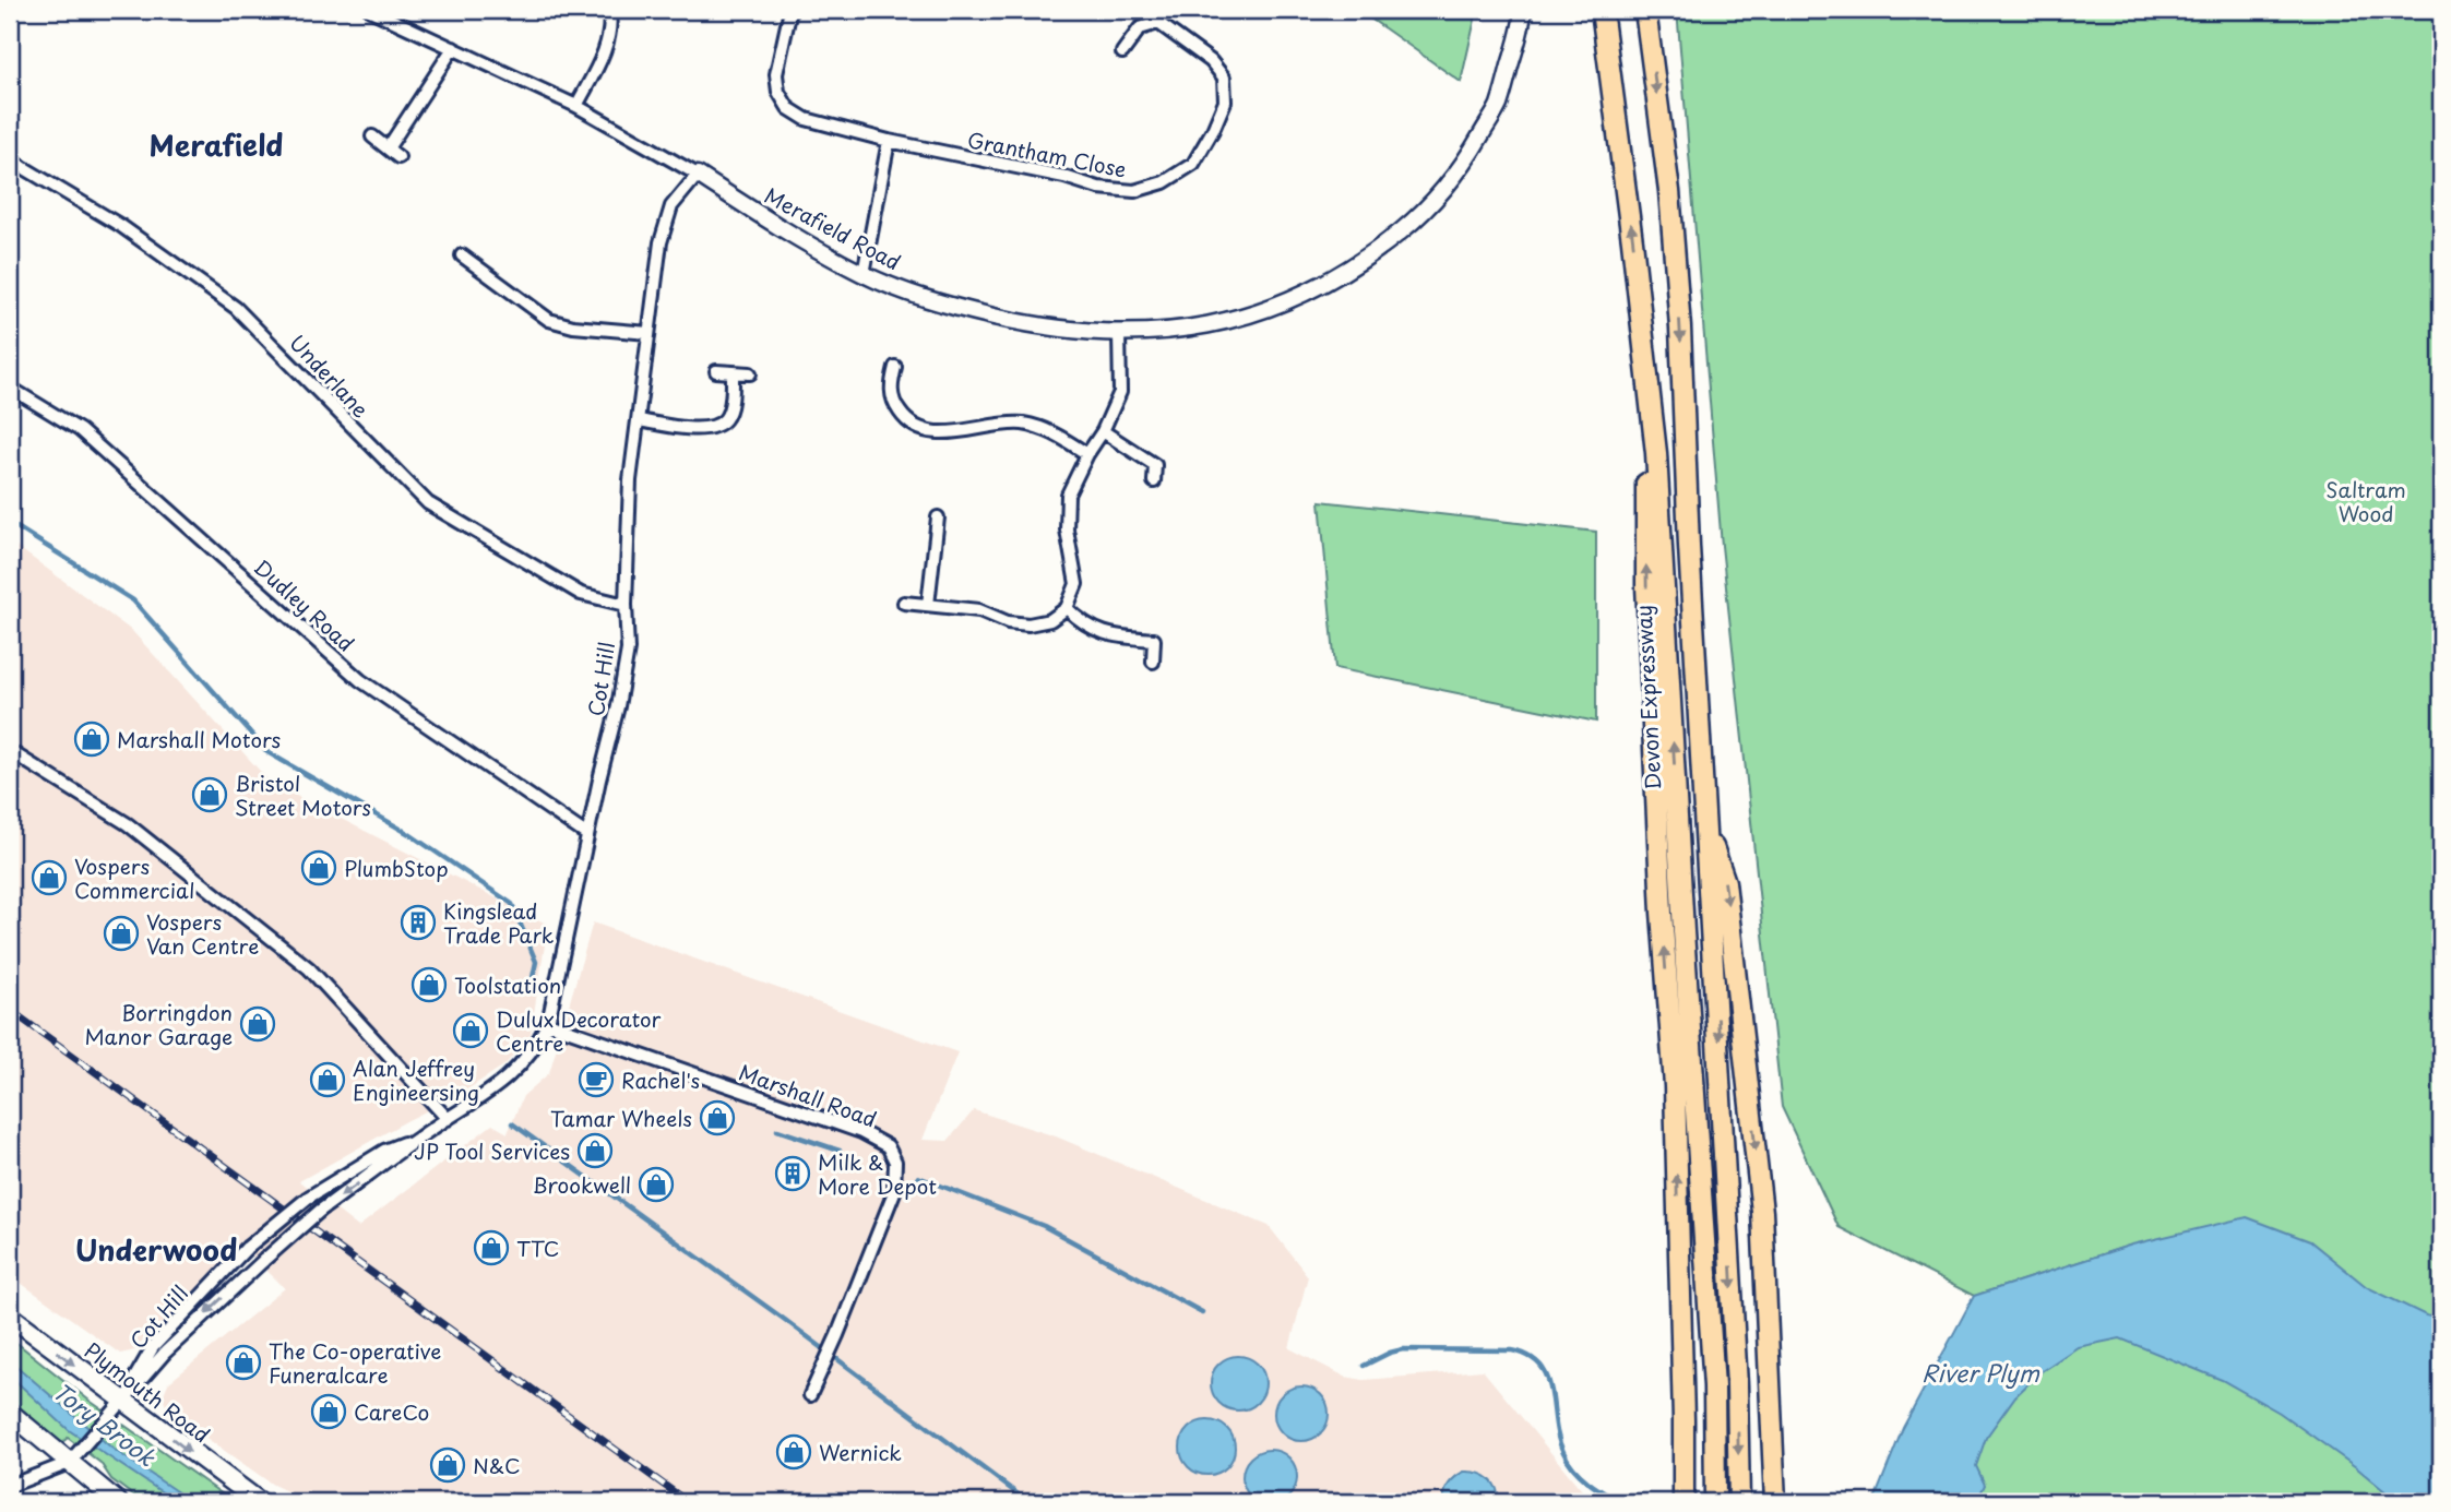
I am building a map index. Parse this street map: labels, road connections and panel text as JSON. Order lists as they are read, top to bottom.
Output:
{
  "streets": {
    "highway": ["Devon Expressway"],
    "main road": ["Plymouth Road"],
    "street": [
      "Grantham Close",
      "Merafield Road",
      "Underlane",
      "Dudley Road",
      "Cot Hill",
      "Marshall Road"
    ]
  },
  "crossings": [
    ["Merafield Road", "Cot Hill"],
    ["Underlane", "Cot Hill"],
    ["Dudley Road", "Cot Hill"],
    ["Cot Hill", "Marshall Road"],
    ["Cot Hill", "Plymouth Road"]
  ],
  "districts": ["Merafield", "Underwood"],
  "water": ["River Plym", "Tory Brook"],
  "parks": ["Saltram Wood"],
  "places": {
    "shop": [
      "Marshall Motors",
      "Bristol Street Motors",
      "PlumbStop",
      "Vospers Commercial",
      "Vospers Van Centre",
      "Toolstation",
      "Borringdon Manor Garage",
      "Dulux Decorator Centre",
      "Alan Jeffrey Engineersing",
      "Tamar Wheels",
      "JP Tool Services",
      "Brookwell",
      "TTC",
      "The Co-operative Funeralcare",
      "CareCo",
      "Wernick",
      "N&C"
    ],
    "building": ["Kingslead Trade Park", "Milk & More Depot"],
    "cafe": ["Rachel's"]
  }
}
